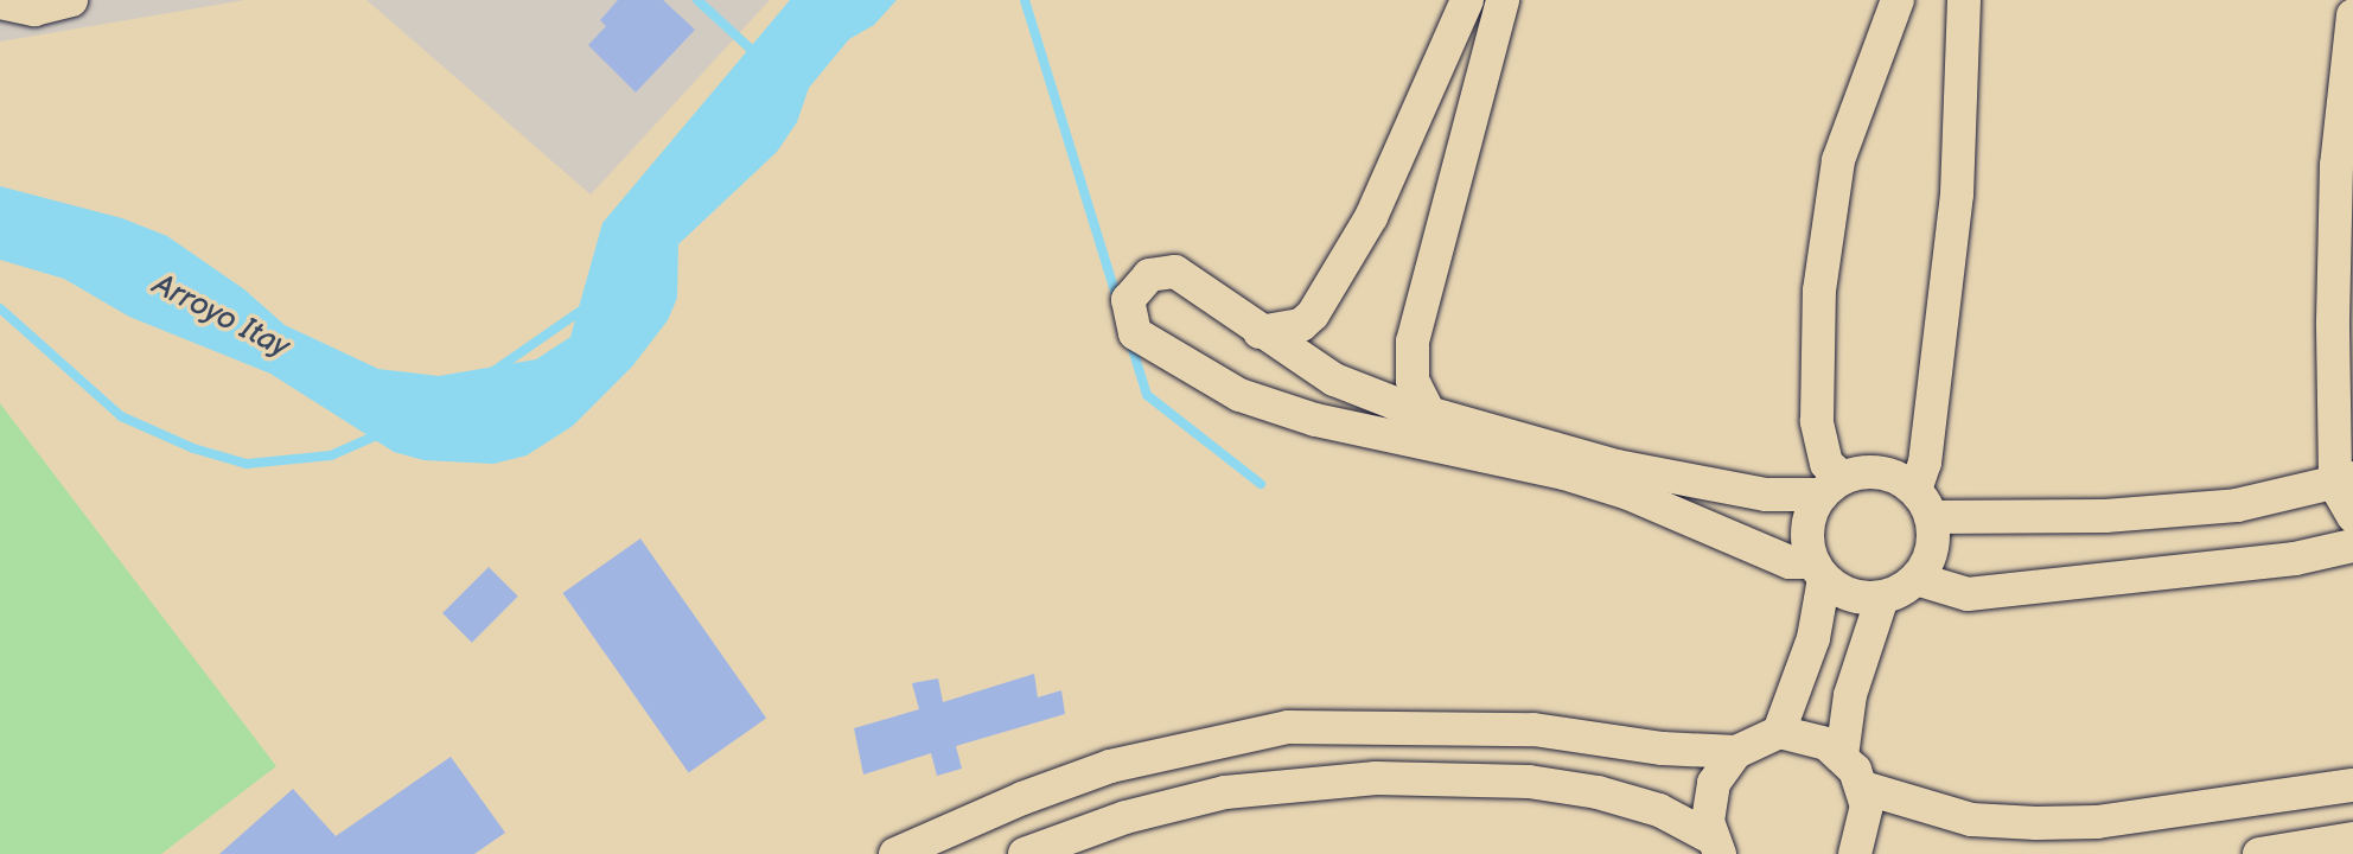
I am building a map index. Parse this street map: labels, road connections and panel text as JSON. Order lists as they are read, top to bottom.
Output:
{
  "water": ["Arroyo Itay"]
}
